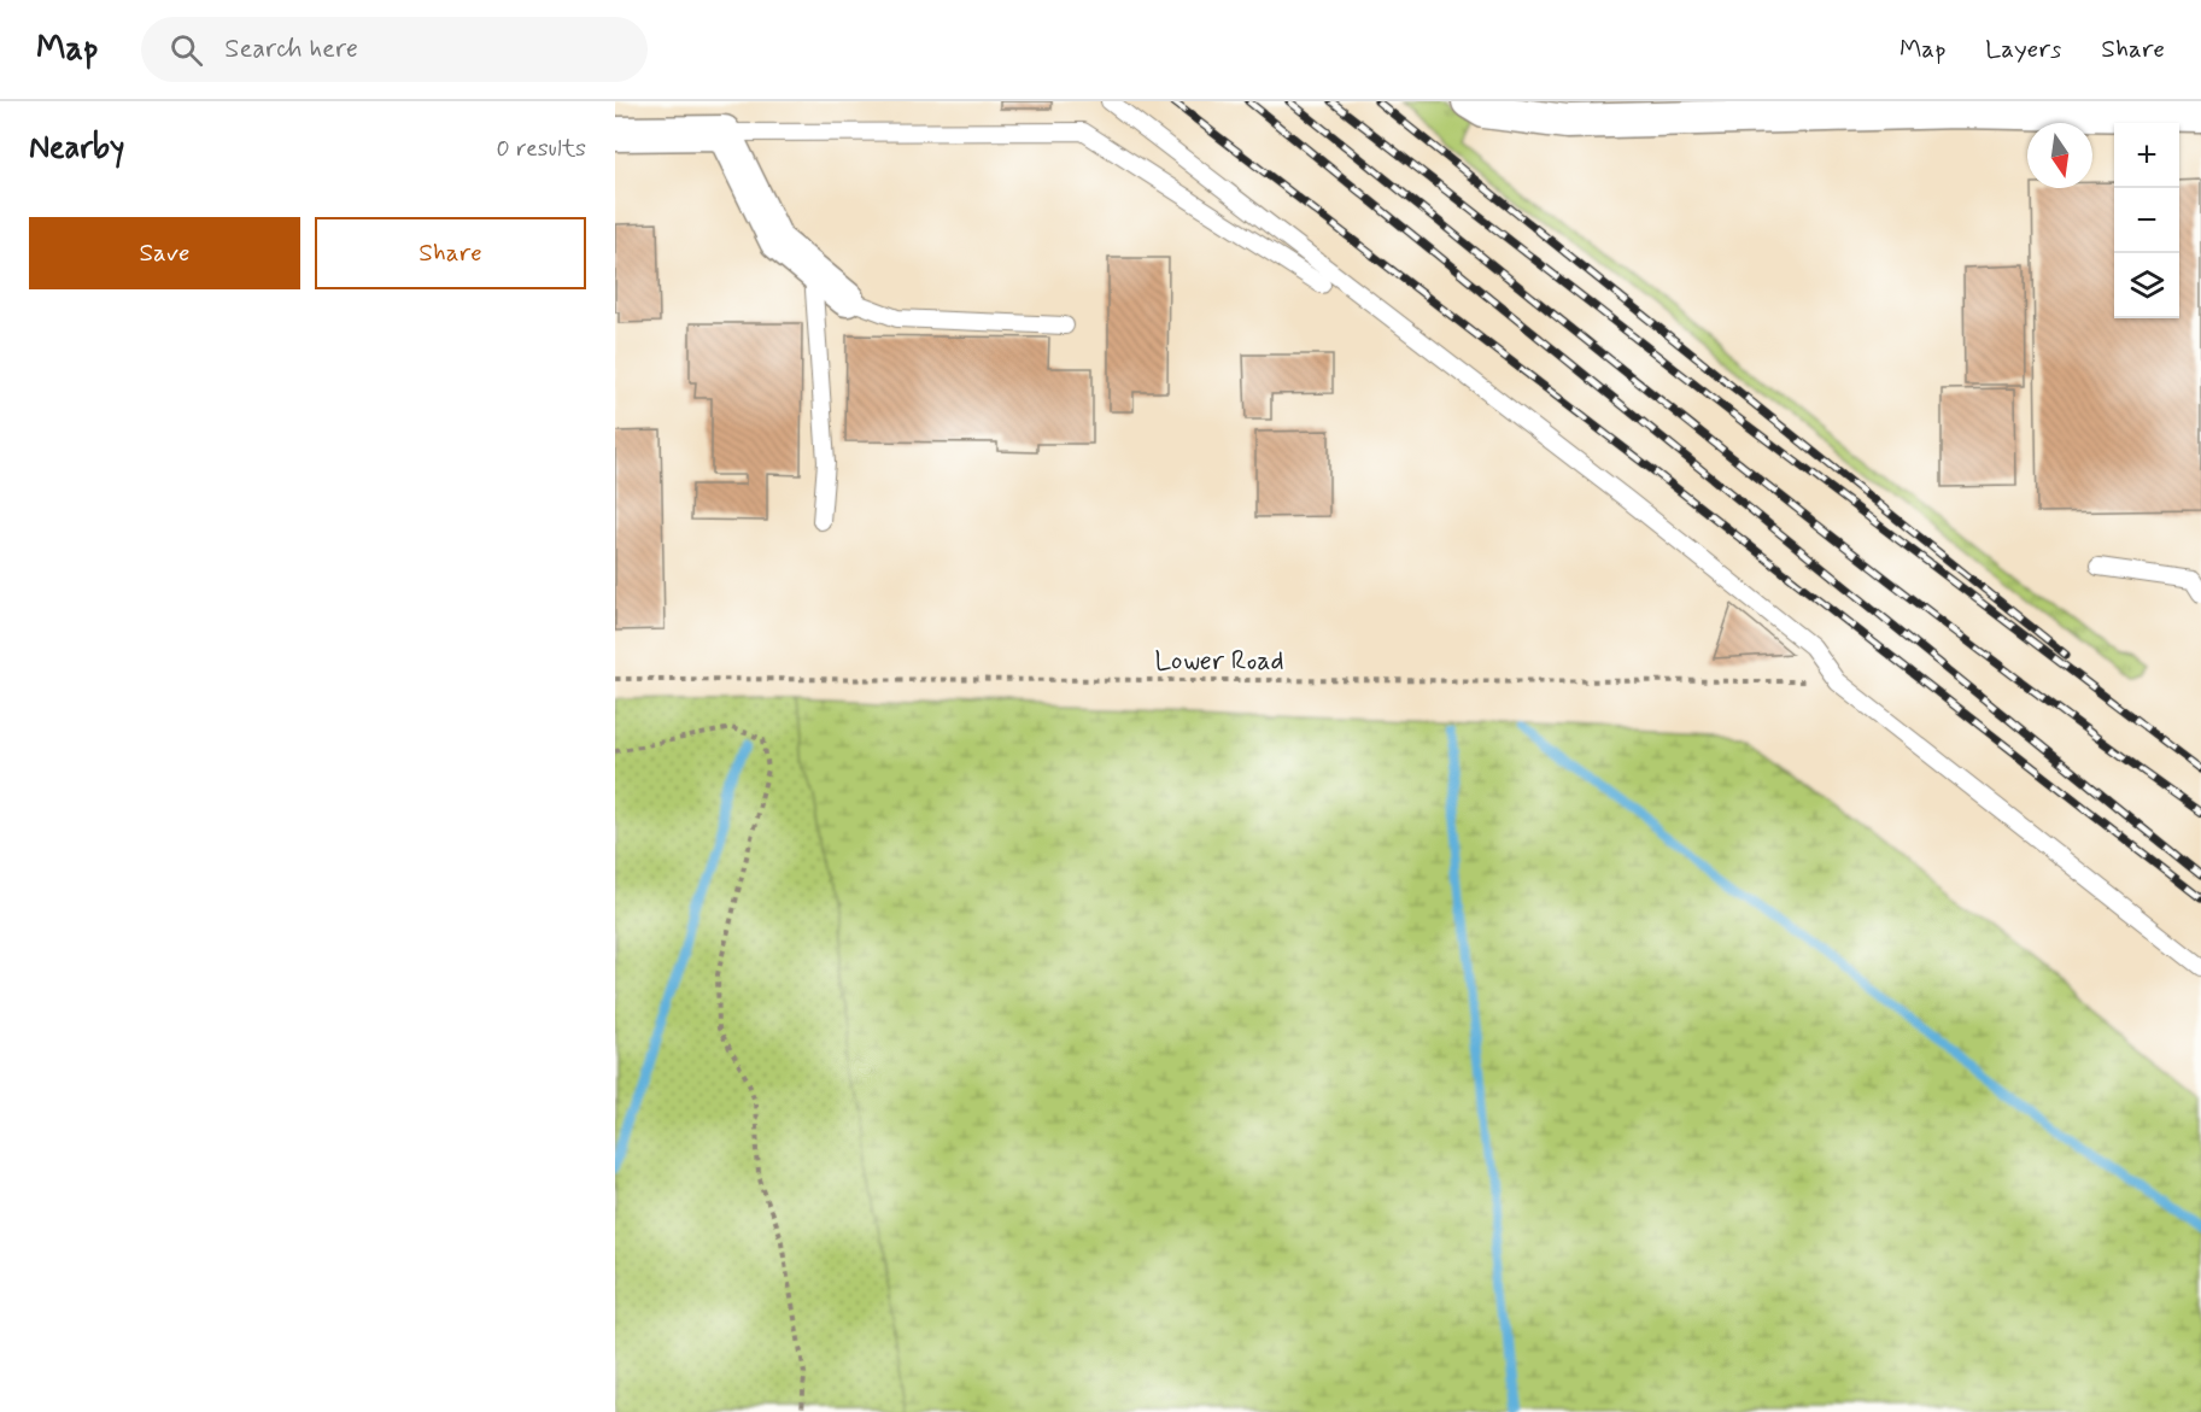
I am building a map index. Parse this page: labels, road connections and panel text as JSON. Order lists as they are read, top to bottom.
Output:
{
  "streets": {
    "path": ["Lower Road"]
  },
  "north": "bottom",
  "page": {
    "header": "Map",
    "search": "Search here",
    "nav": ["Map", "Layers", "Share"],
    "heading": ["Nearby", "0 results"],
    "map_buttons": ["+", "−"],
    "buttons": ["Save", "Share"]
  }
}
